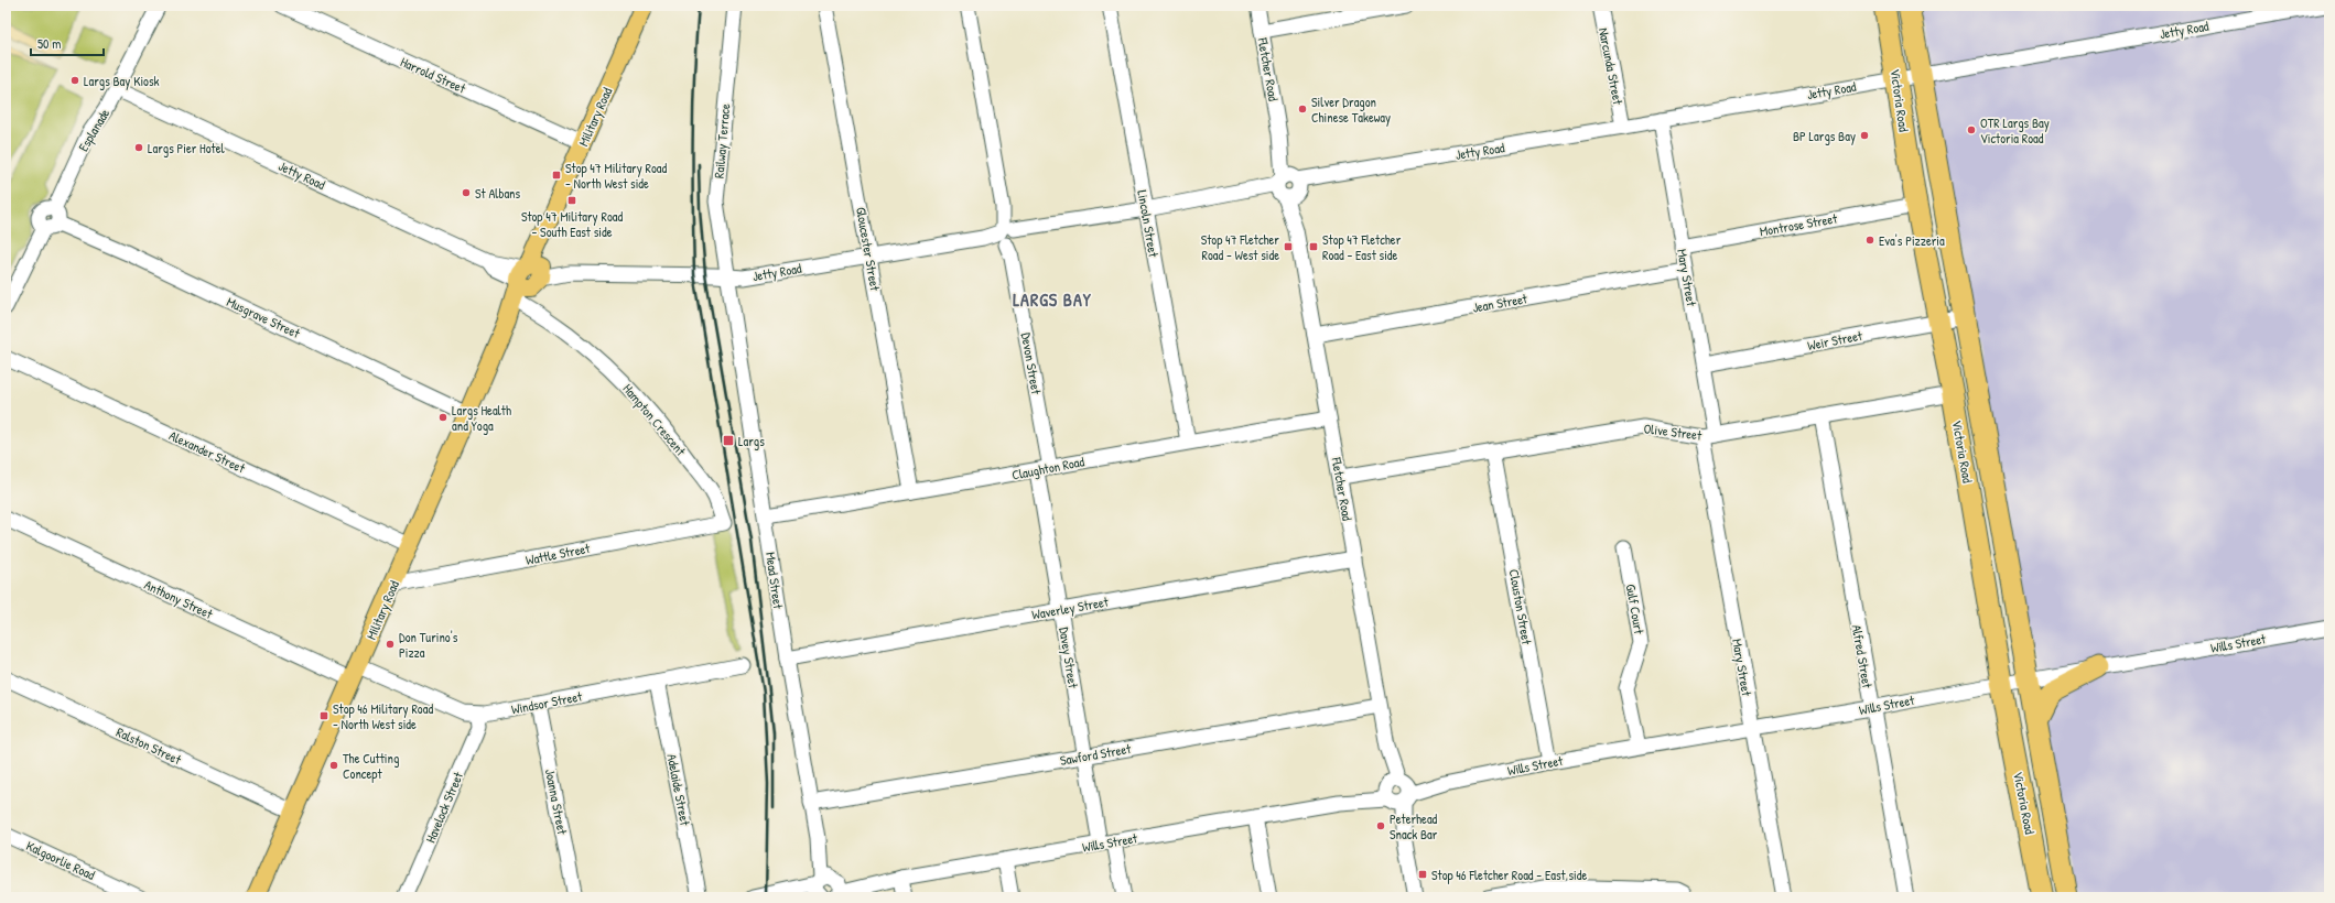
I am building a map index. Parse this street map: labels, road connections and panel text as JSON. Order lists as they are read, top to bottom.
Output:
{
  "streets": {
    "highway": ["Victoria Road"],
    "main road": ["Military Road"],
    "street": [
      "Jetty Road",
      "Narcunda Street",
      "Fletcher Road",
      "Harrold Street",
      "Esplanade",
      "Railway Terrace",
      "Lincoln Street",
      "Montrose Street",
      "Gloucester Street",
      "Mary Street",
      "Jean Street",
      "Musgrave Street",
      "Weir Street",
      "Devon Street",
      "Hampton Crescent",
      "Olive Street",
      "Alexander Street",
      "Claughton Road",
      "Wattle Street",
      "Mead Street",
      "Anthony Street",
      "Clouston Street",
      "Waverley Street",
      "Gulf Court",
      "Wills Street",
      "Alfred Street",
      "Davey Street",
      "Windsor Street",
      "Ralston Street",
      "Sawford Street",
      "Adelaide Street",
      "Joanna Street",
      "Havelock Street",
      "Kalgoorlie Road"
    ]
  },
  "crossings": [
    ["Jetty Road", "Narcunda Street"],
    ["Jetty Road", "Fletcher Road"],
    ["Jetty Road", "Victoria Road"],
    ["Jetty Road", "Military Road"],
    ["Jetty Road", "Esplanade"],
    ["Jetty Road", "Railway Terrace"],
    ["Jetty Road", "Lincoln Street"],
    ["Jetty Road", "Gloucester Street"],
    ["Jetty Road", "Mary Street"],
    ["Jetty Road", "Devon Street"],
    ["Jetty Road", "Mead Street"],
    ["Fletcher Road", "Jean Street"],
    ["Fletcher Road", "Olive Street"],
    ["Fletcher Road", "Claughton Road"],
    ["Fletcher Road", "Waverley Street"],
    ["Fletcher Road", "Wills Street"],
    ["Fletcher Road", "Sawford Street"],
    ["Harrold Street", "Military Road"],
    ["Victoria Road", "Montrose Street"],
    ["Victoria Road", "Weir Street"],
    ["Victoria Road", "Olive Street"],
    ["Victoria Road", "Wills Street"],
    ["Military Road", "Musgrave Street"],
    ["Military Road", "Hampton Crescent"],
    ["Military Road", "Alexander Street"],
    ["Military Road", "Wattle Street"],
    ["Military Road", "Anthony Street"],
    ["Military Road", "Windsor Street"],
    ["Military Road", "Ralston Street"],
    ["Esplanade", "Musgrave Street"],
    ["Railway Terrace", "Mead Street"],
    ["Lincoln Street", "Claughton Road"],
    ["Montrose Street", "Mary Street"],
    ["Gloucester Street", "Claughton Road"],
    ["Mary Street", "Jean Street"],
    ["Mary Street", "Weir Street"],
    ["Mary Street", "Olive Street"],
    ["Mary Street", "Wills Street"],
    ["Devon Street", "Claughton Road"],
    ["Devon Street", "Davey Street"],
    ["Hampton Crescent", "Wattle Street"],
    ["Olive Street", "Clouston Street"],
    ["Olive Street", "Alfred Street"],
    ["Claughton Road", "Mead Street"],
    ["Claughton Road", "Davey Street"],
    ["Mead Street", "Waverley Street"],
    ["Mead Street", "Wills Street"],
    ["Mead Street", "Sawford Street"],
    ["Anthony Street", "Windsor Street"],
    ["Clouston Street", "Wills Street"],
    ["Waverley Street", "Davey Street"],
    ["Gulf Court", "Wills Street"],
    ["Wills Street", "Alfred Street"],
    ["Wills Street", "Davey Street"],
    ["Davey Street", "Sawford Street"],
    ["Windsor Street", "Adelaide Street"],
    ["Windsor Street", "Joanna Street"],
    ["Windsor Street", "Havelock Street"]
  ],
  "districts": ["LARGS BAY"],
  "places": {
    "other": [
      "Largs Bay Kiosk",
      "Silver Dragon Chinese Takeway",
      "OTR Largs Bay Victoria Road",
      "BP Largs Bay",
      "Largs Pier Hotel",
      "St Albans",
      "Eva's Pizzeria",
      "Largs Health and Yoga",
      "Don Turino's Pizza",
      "The Cutting Concept",
      "Peterhead Snack Bar"
    ],
    "transit": [
      "Stop 47 Military Road - North West side",
      "Stop 47 Military Road - South East side",
      "Stop 47 Fletcher Road - West side",
      "Stop 47 Fletcher Road - East side",
      "Largs",
      "Stop 46 Military Road - North West side",
      "Stop 46 Fletcher Road - East side"
    ]
  },
  "scale_bar": "50 m"
}
